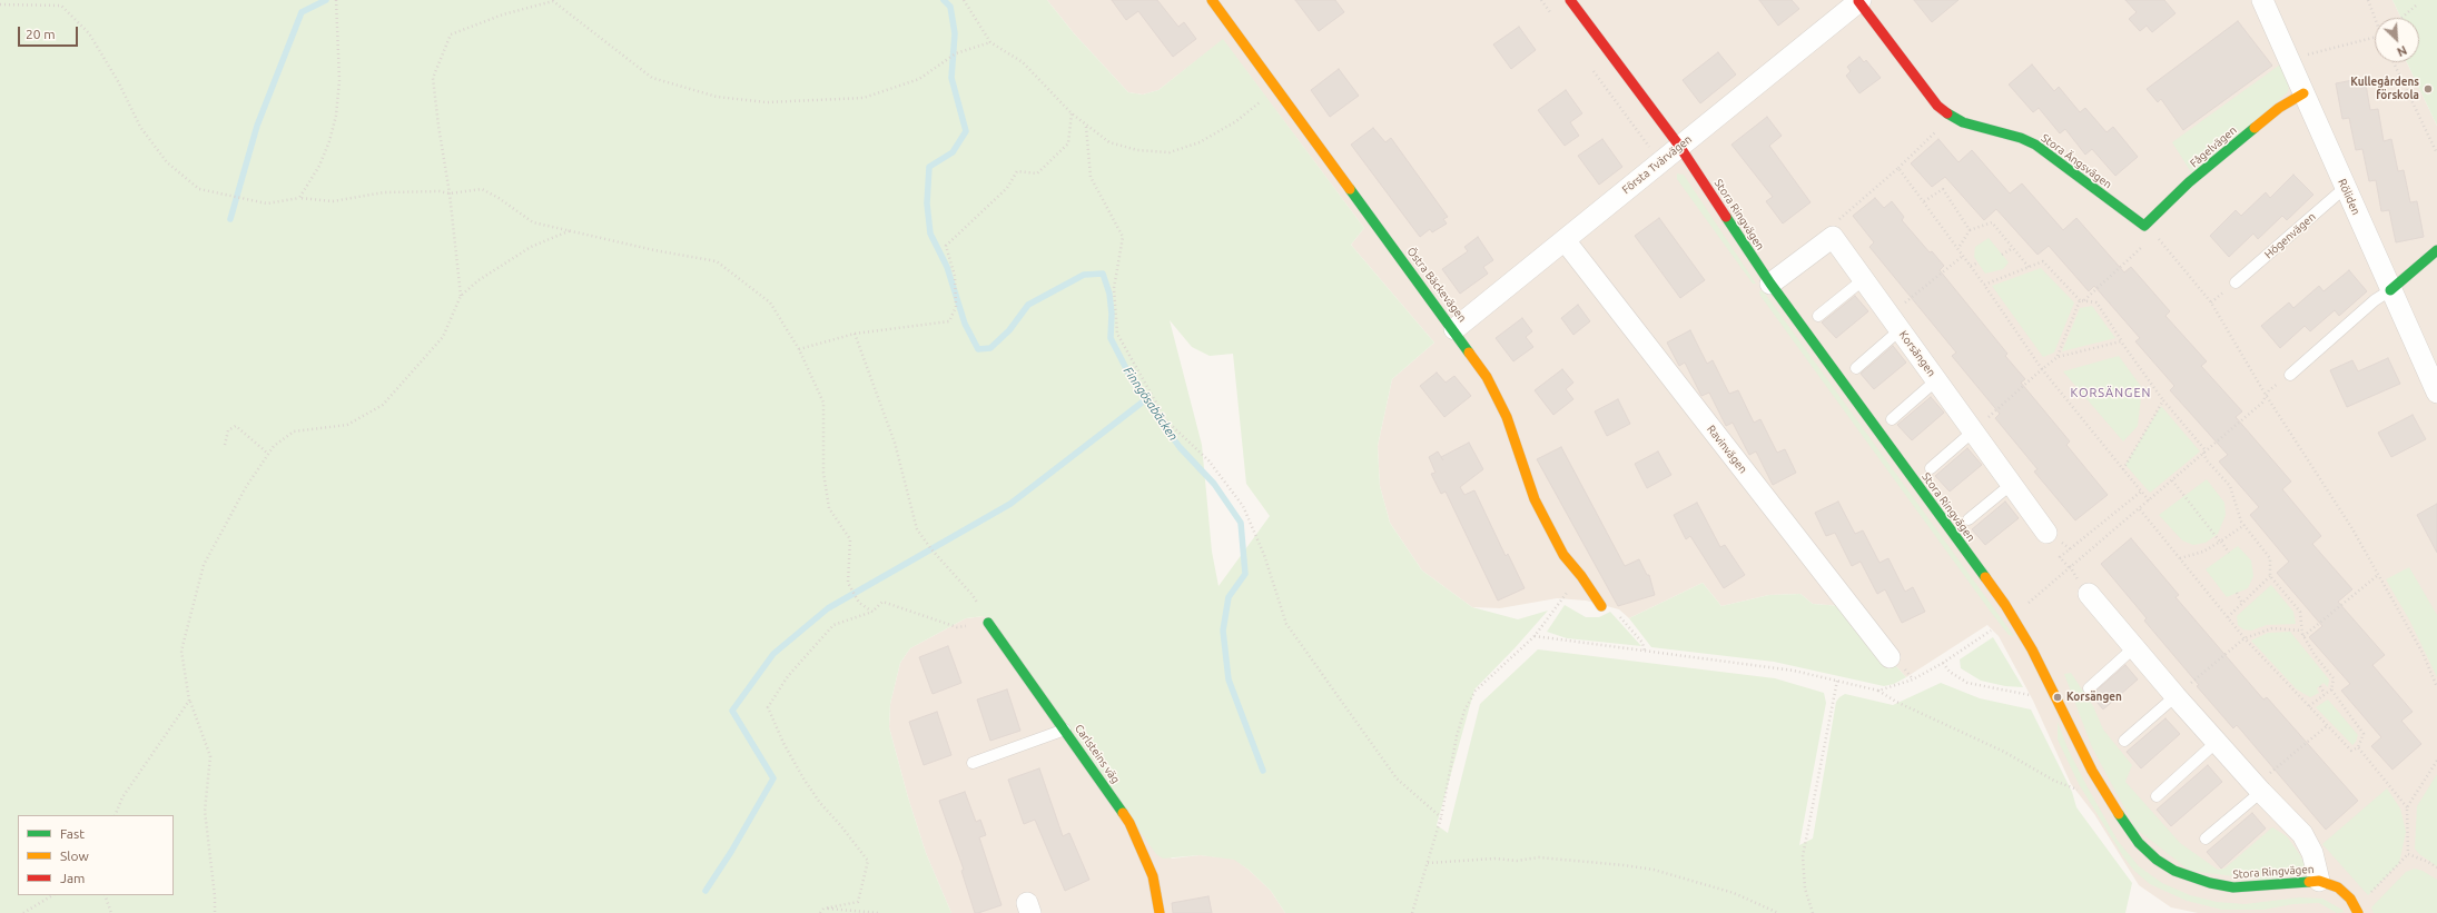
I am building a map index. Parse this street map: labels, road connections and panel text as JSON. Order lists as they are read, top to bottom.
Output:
{
  "streets": {
    "street": [
      "Fågelvägen",
      "Stora Ängsvägen",
      "Första Tvärvägen",
      "Röliden",
      "Stora Ringvägen",
      "Östra Bäckevägen",
      "Korsängen",
      "Ravinvägen",
      "Carlsteins väg"
    ],
    "lane": ["Högenvägen"]
  },
  "crossings": [
    ["Fågelvägen", "Stora Ängsvägen"],
    ["Fågelvägen", "Röliden"],
    ["Stora Ängsvägen", "Första Tvärvägen"],
    ["Första Tvärvägen", "Stora Ringvägen"],
    ["Första Tvärvägen", "Östra Bäckevägen"],
    ["Första Tvärvägen", "Ravinvägen"],
    ["Röliden", "Högenvägen"]
  ],
  "districts": ["KORSÄNGEN"],
  "water": ["Finngösabäcken"],
  "places": ["Kullegårdens förskola", "Korsängen"],
  "legend": ["Fast", "Slow", "Jam"],
  "scale_bar": "20 m",
  "north": "bottom right"
}
